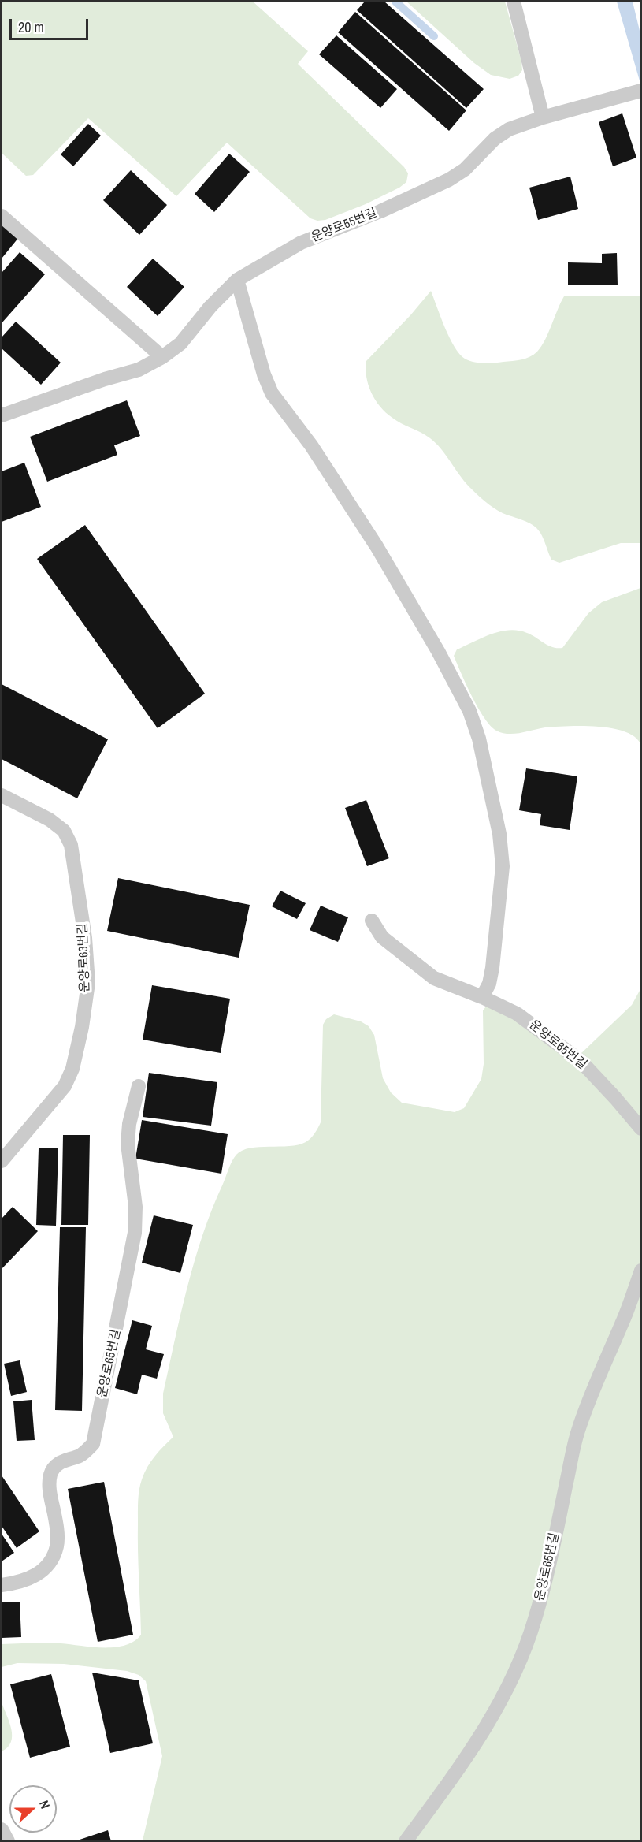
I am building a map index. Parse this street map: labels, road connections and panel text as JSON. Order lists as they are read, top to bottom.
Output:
{
  "streets": {
    "lane": ["운양로55번길", "운양로63번길", "운양로65번길"]
  },
  "scale_bar": "20 m",
  "north": "right"
}
